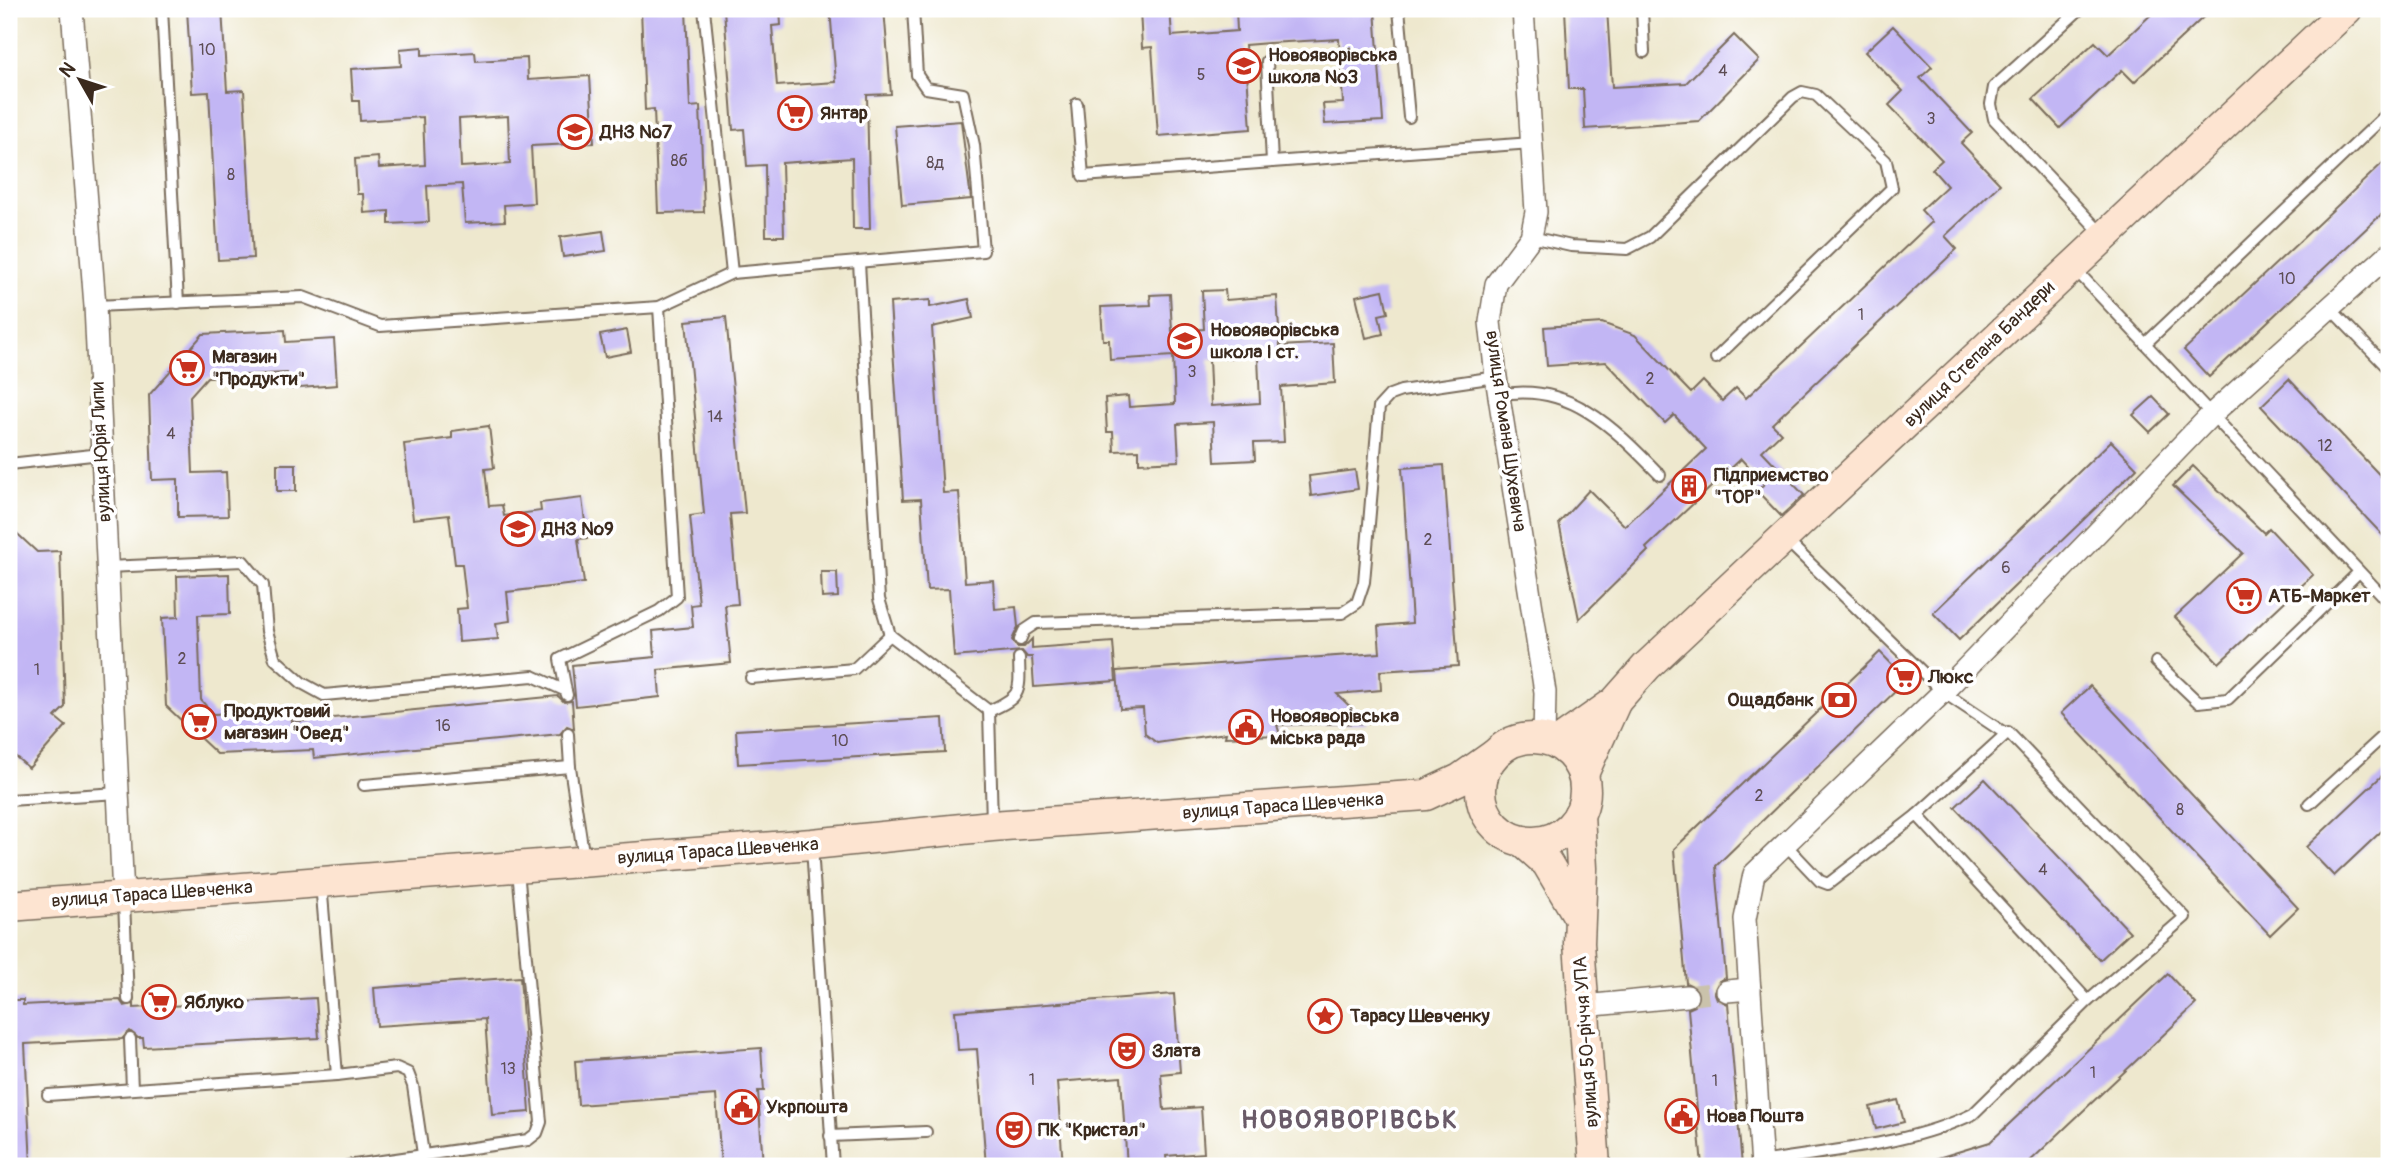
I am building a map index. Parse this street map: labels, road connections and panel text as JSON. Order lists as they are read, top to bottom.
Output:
{
  "streets": {
    "street": [
      "вулиця Степана Бандери",
      "вулиця Романа Шухевича",
      "вулиця Юрія Липи",
      "вулиця Тараса Шевченка",
      "вулиця 50-річчя УПА"
    ]
  },
  "crossings": [
    ["вулиця Степана Бандери", "вулиця Романа Шухевича"],
    ["вулиця Степана Бандери", "вулиця Тараса Шевченка"],
    ["вулиця Степана Бандери", "вулиця 50-річчя УПА"],
    ["вулиця Романа Шухевича", "вулиця Тараса Шевченка"],
    ["вулиця Романа Шухевича", "вулиця 50-річчя УПА"],
    ["вулиця Юрія Липи", "вулиця Тараса Шевченка"],
    ["вулиця Тараса Шевченка", "вулиця 50-річчя УПА"]
  ],
  "districts": ["НОВОЯВОРІВСЬК"],
  "places": {
    "school or university": [
      "Новояворівська школа №3",
      "ДНЗ №7",
      "Новояворівська школа І ст.",
      "ДНЗ №9"
    ],
    "supermarket": [
      "Янтар",
      "Магазин \"Продукти\"",
      "АТБ-Маркет",
      "Люкс",
      "Продуктовий магазин \"Овед\"",
      "Яблуко"
    ],
    "building": ["Підприємство \"ТОР\""],
    "bank": ["Ощадбанк"],
    "public building": ["Новояворівська міська рада", "Укрпошта", "Нова Пошта"],
    "place": ["Тарасу Шевченку"],
    "theatre": ["Злата", "ПК \"Кристал\""]
  },
  "house_numbers": [
    "10",
    "4",
    "5",
    "3",
    "8б",
    "8д",
    "8",
    "10",
    "1",
    "3",
    "2",
    "14",
    "4",
    "12",
    "2",
    "6",
    "2",
    "1",
    "16",
    "10",
    "2",
    "8",
    "4",
    "13",
    "1",
    "1",
    "1"
  ],
  "north": "top left"
}
